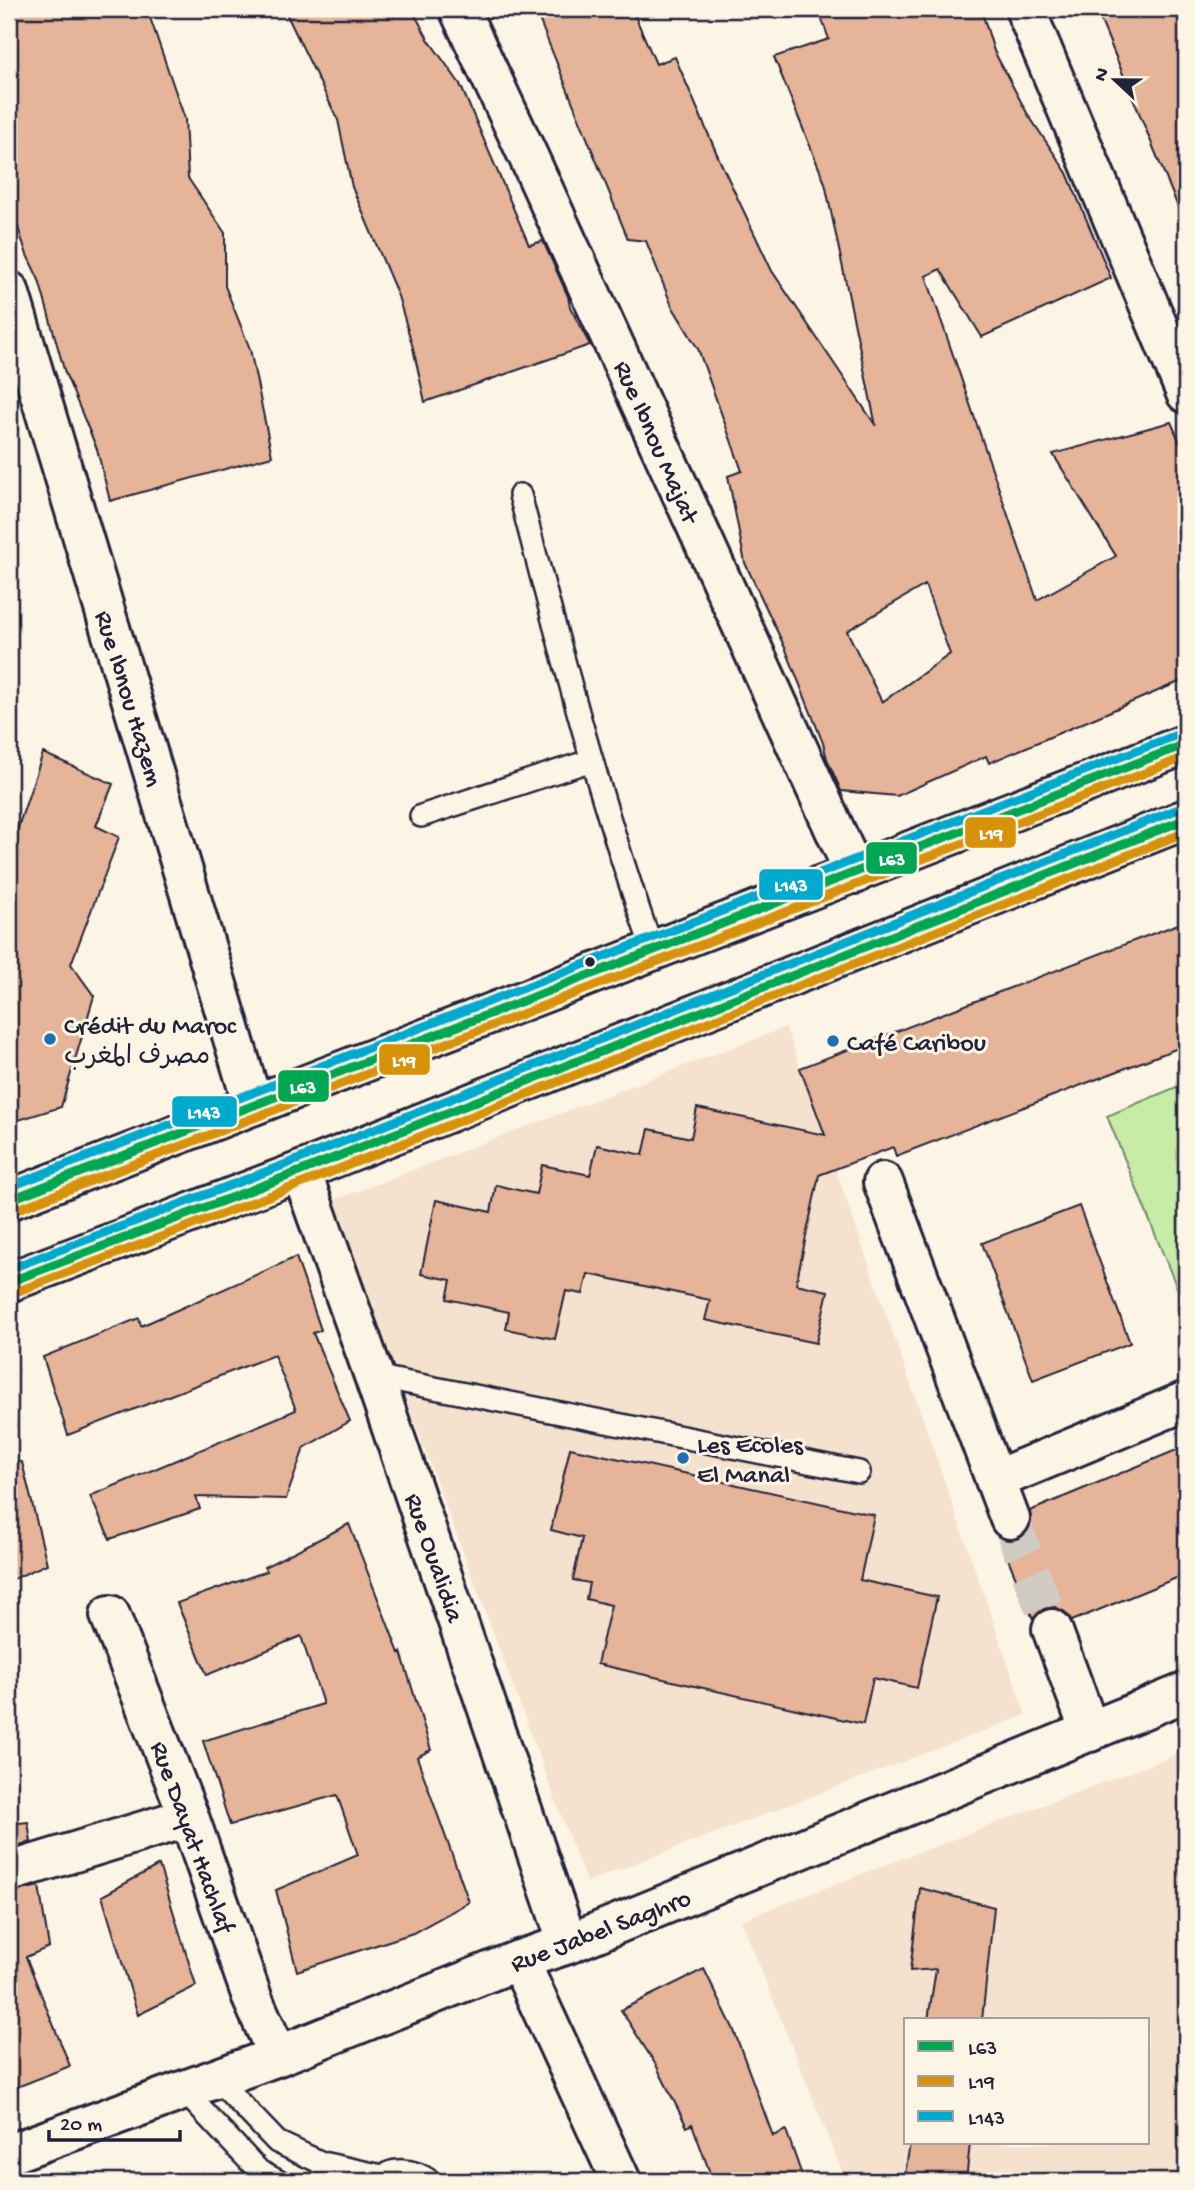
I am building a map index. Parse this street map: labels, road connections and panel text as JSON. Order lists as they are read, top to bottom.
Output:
{
  "streets": {
    "street": [
      "Rue Ibnou Majat",
      "Rue Ibnou Hazem",
      "Rue Oualidia",
      "Rue Dayat Hachlaf",
      "Rue Jabel Saghro"
    ]
  },
  "crossings": [
    ["Rue Oualidia", "Rue Jabel Saghro"],
    ["Rue Dayat Hachlaf", "Rue Jabel Saghro"]
  ],
  "places": ["Crédit du Maroc مصرف المغرب", "Café Caribou", "Les Ecoles El Manal"],
  "lines": ["transit line L143", "transit line L63", "transit line L19"],
  "legend": ["L63", "L19", "L143"],
  "scale_bar": "20 m",
  "north": "left"
}
